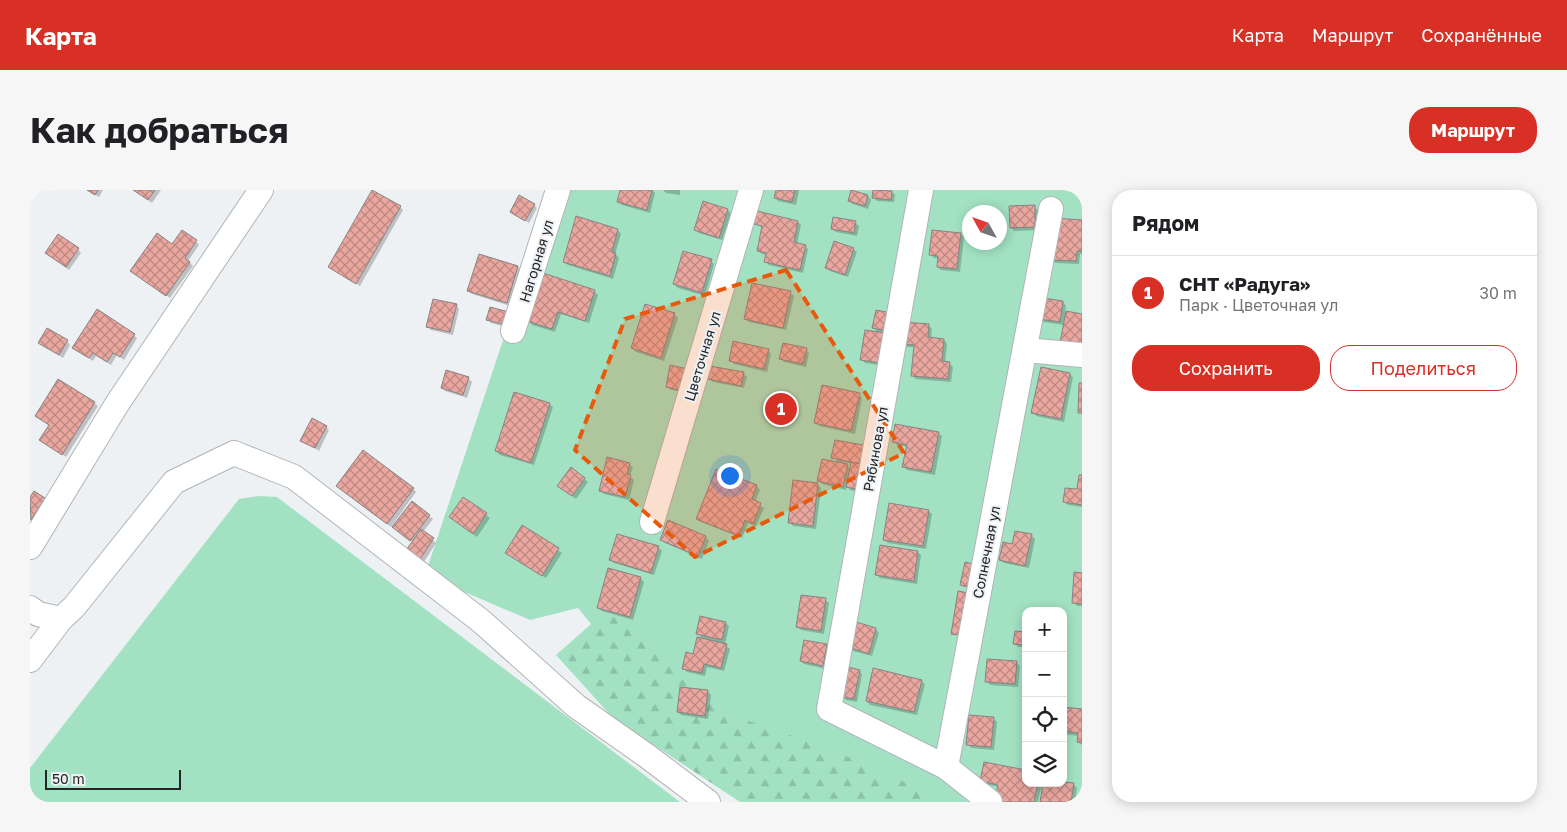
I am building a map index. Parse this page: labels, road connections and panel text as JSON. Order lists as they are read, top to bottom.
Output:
{
  "streets": {
    "street": [
      "Нагорная ул",
      "Цветочная ул",
      "Рябинова ул",
      "Солнечная ул"
    ]
  },
  "crossings": [
    ["Рябинова ул", "Солнечная ул"]
  ],
  "scale_bar": "50 m",
  "north": "top left",
  "page": {
    "header": "Карта",
    "nav": ["Карта", "Маршрут", "Сохранённые"],
    "buttons": [
      "Маршрут",
      ["Сохранить", "Поделиться"]
    ],
    "title": "Как добраться",
    "heading": "Рядом",
    "list": [
      {
        "mark": "1",
        "name": "СНТ «Радуга»",
        "note": "Парк · Цветочная ул",
        "value": "30 m"
      }
    ],
    "pins": "1",
    "map_buttons": ["+", "−"],
    "scale": "50 m"
  }
}
